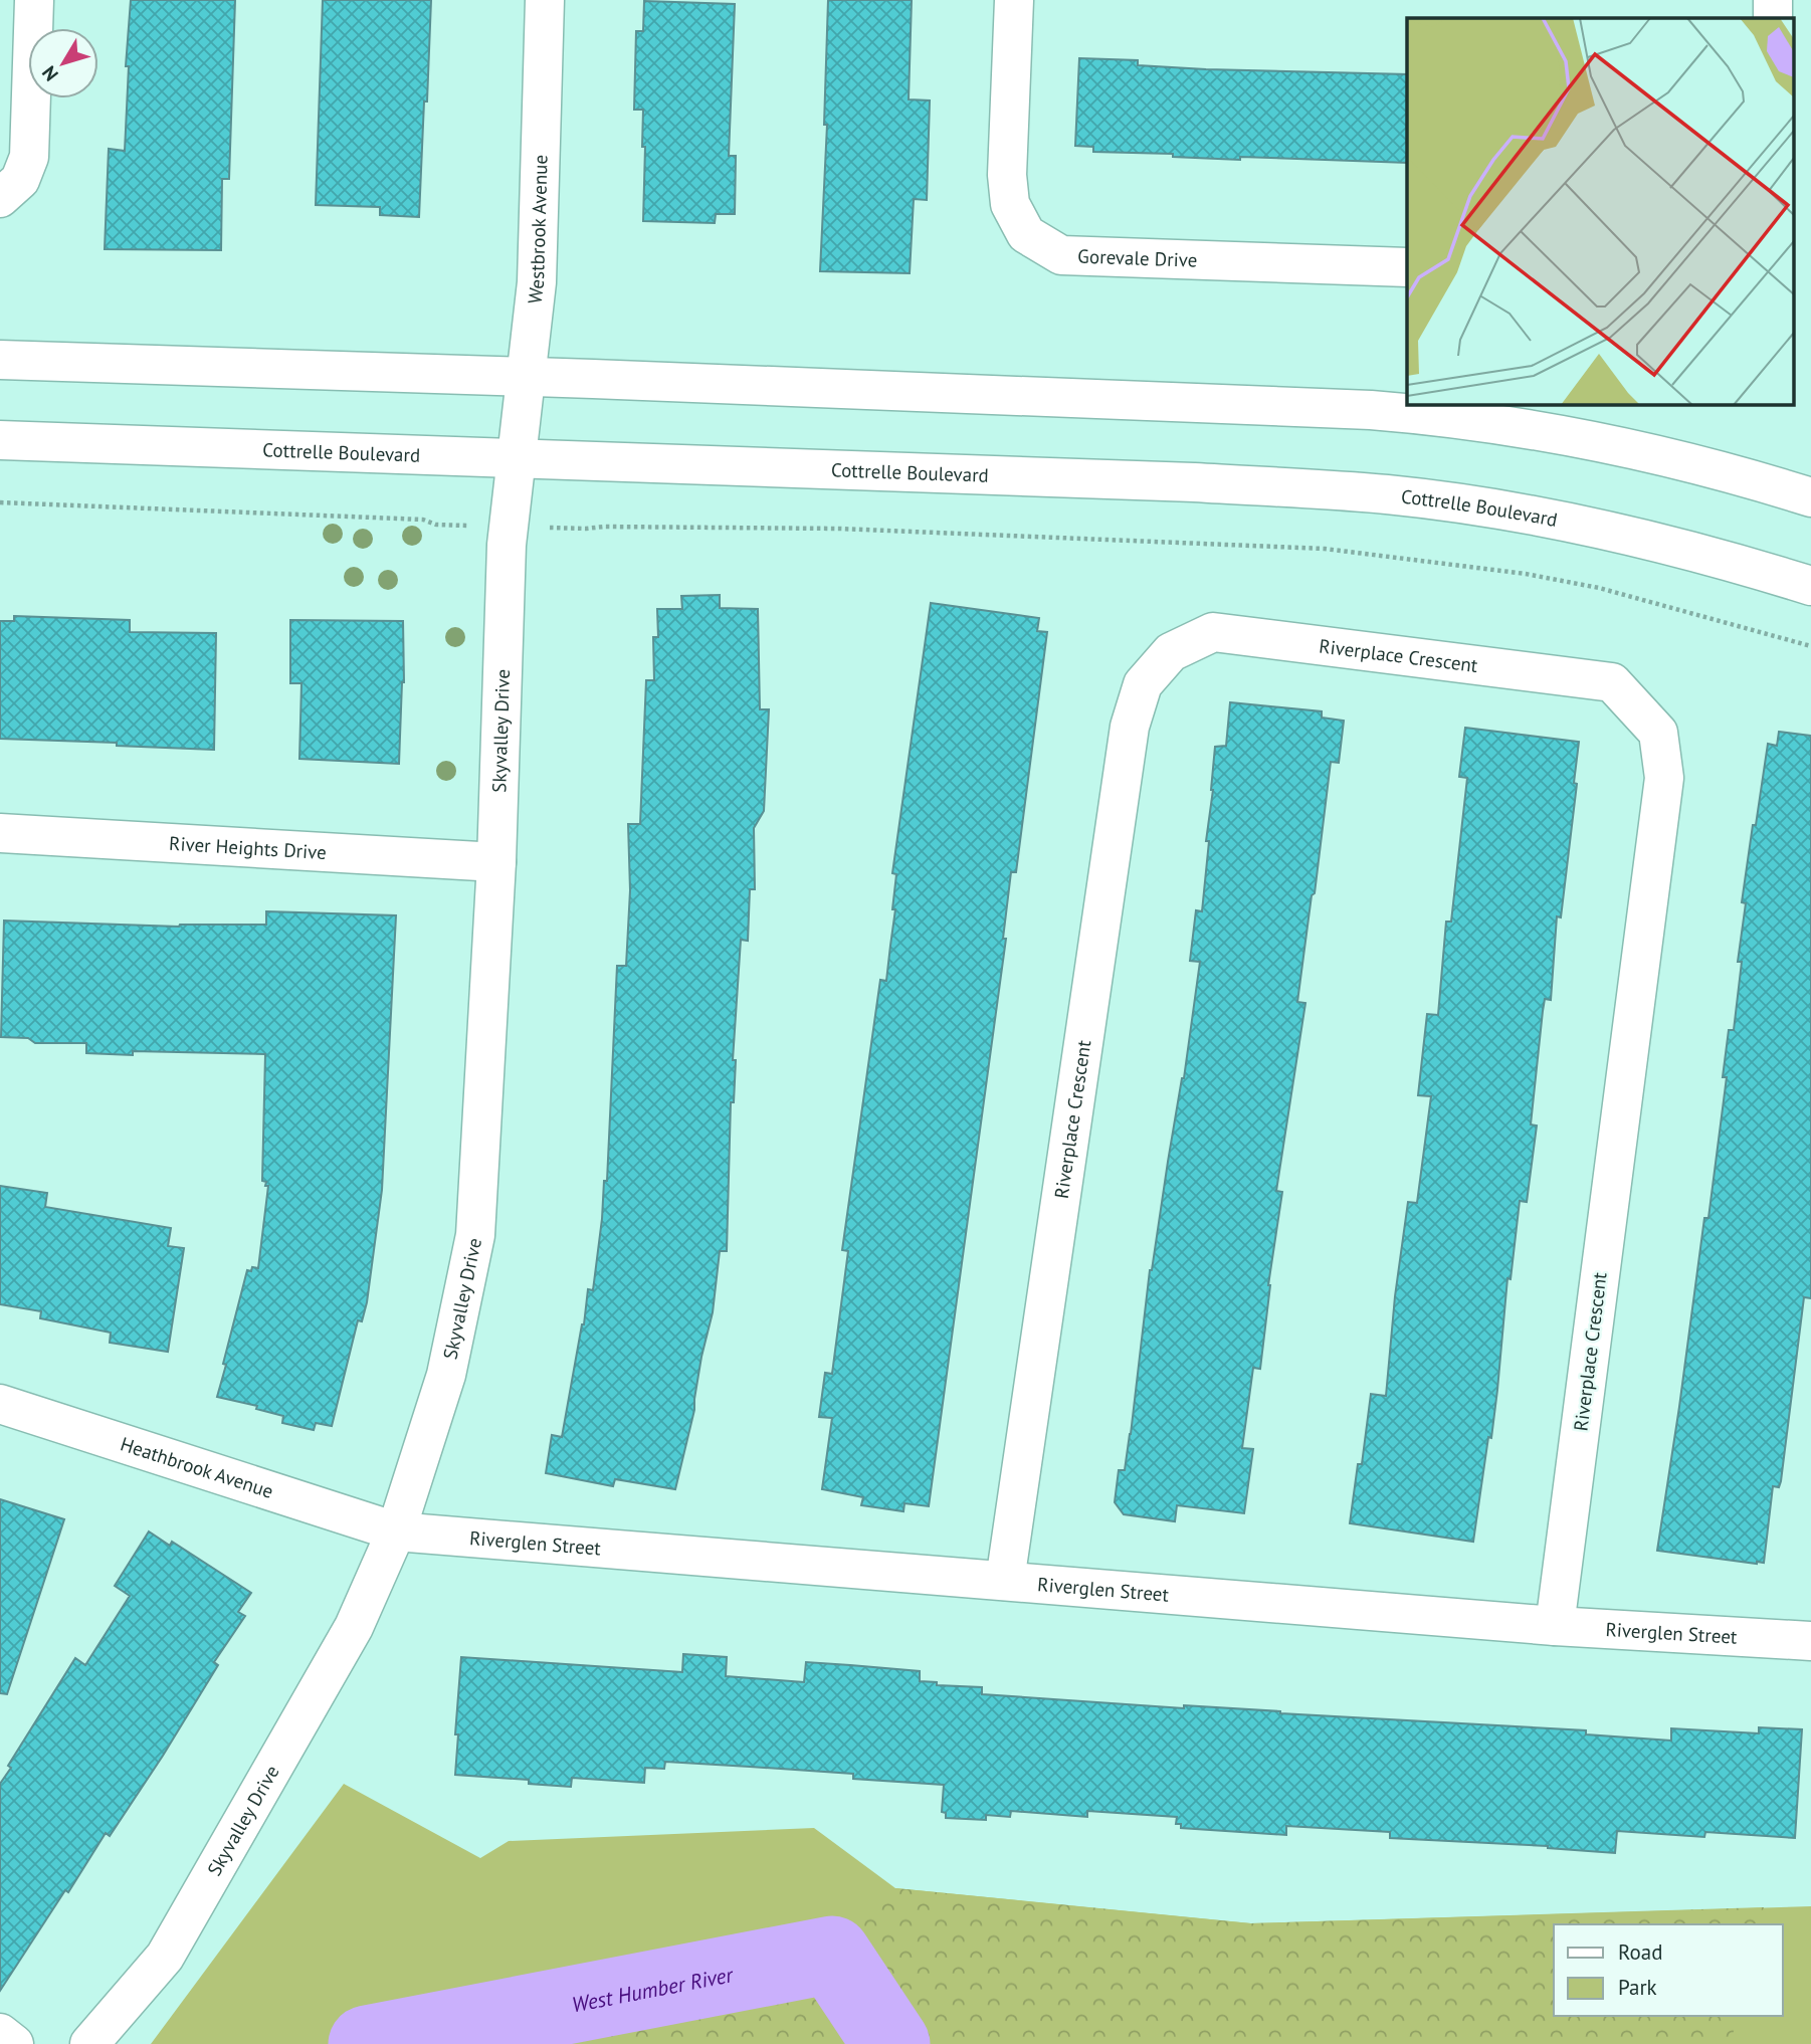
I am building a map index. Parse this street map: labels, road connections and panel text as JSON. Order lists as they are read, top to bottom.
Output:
{
  "streets": {
    "street": [
      "Westbrook Avenue",
      "Gorevale Drive",
      "Cottrelle Boulevard",
      "Riverplace Crescent",
      "Skyvalley Drive",
      "River Heights Drive",
      "Heathbrook Avenue",
      "Riverglen Street"
    ]
  },
  "crossings": [
    ["Westbrook Avenue", "Cottrelle Boulevard"],
    ["Westbrook Avenue", "Skyvalley Drive"],
    ["Cottrelle Boulevard", "Skyvalley Drive"],
    ["Riverplace Crescent", "Riverglen Street"],
    ["Skyvalley Drive", "River Heights Drive"],
    ["Skyvalley Drive", "Heathbrook Avenue"],
    ["Skyvalley Drive", "Riverglen Street"],
    ["Heathbrook Avenue", "Riverglen Street"]
  ],
  "water": ["West Humber River"],
  "legend": ["Road", "Park"],
  "north": "bottom left"
}
